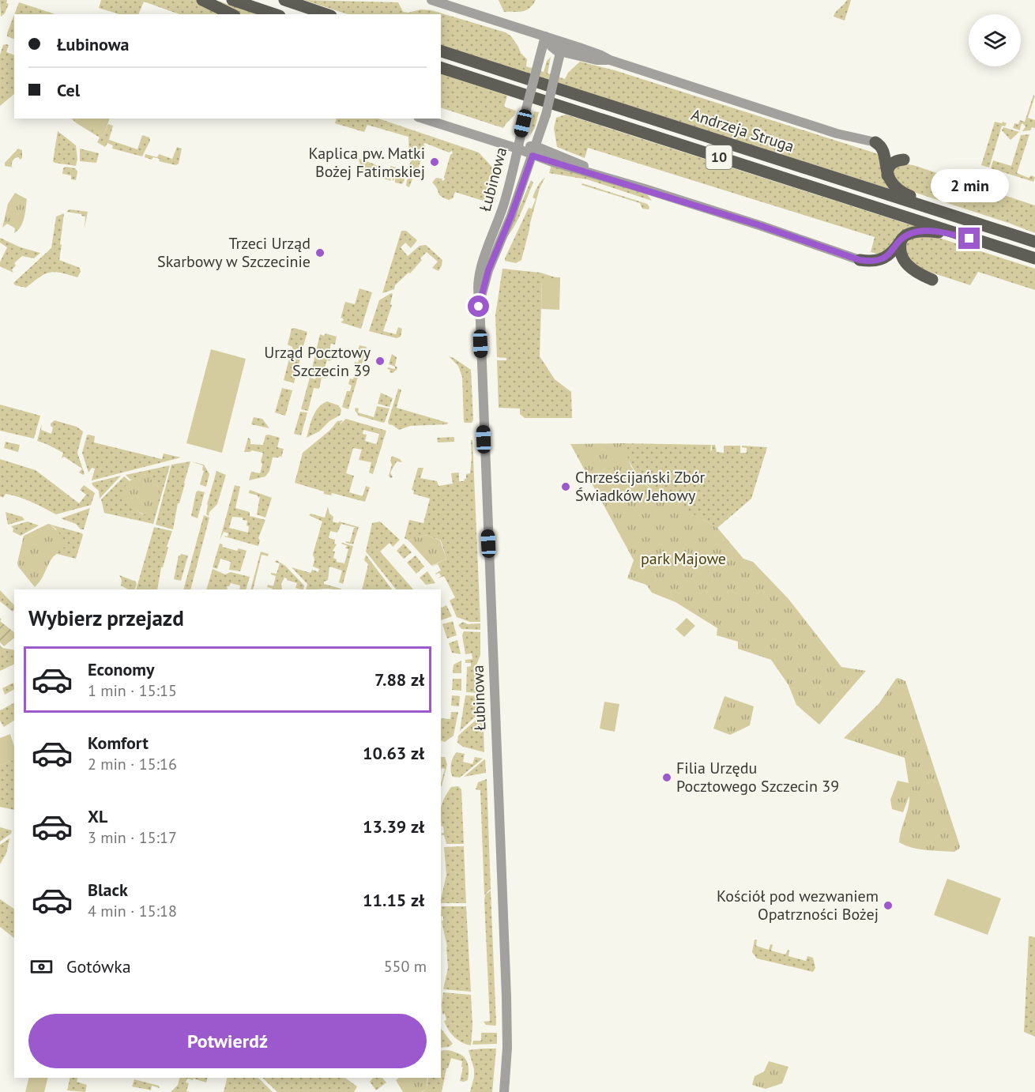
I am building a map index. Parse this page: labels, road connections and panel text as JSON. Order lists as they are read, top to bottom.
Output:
{
  "streets": {
    "main road": ["Andrzeja Struga", "10"],
    "street": ["Łubinowa"]
  },
  "crossings": [
    ["Andrzeja Struga", "Łubinowa"]
  ],
  "parks": ["park Majowe"],
  "places": [
    "Kaplica pw. Matki Bożej Fatimskiej",
    "Trzeci Urząd Skarbowy w Szczecinie",
    "Urząd Pocztowy Szczecin 39",
    "Chrześcijański Zbór Świadków Jehowy",
    "Filia Urzędu Pocztowego Szczecin 39",
    "Kościół pod wezwaniem Opatrzności Bożej"
  ],
  "page": {
    "banner": ["Łubinowa", "Cel"],
    "bubble": "2 min",
    "heading": "Wybierz przejazd",
    "list": [
      {
        "name": "Economy",
        "note": "1 min · 15:15",
        "value": "7.88 zł"
      },
      {
        "name": "Komfort",
        "note": "2 min · 15:16",
        "value": "10.63 zł"
      },
      {
        "name": "XL",
        "note": "3 min · 15:17",
        "value": "13.39 zł"
      },
      {
        "name": "Black",
        "note": "4 min · 15:18",
        "value": "11.15 zł"
      }
    ],
    "pay": ["Gotówka", "550 m"],
    "buttons": "Potwierdź"
  }
}
